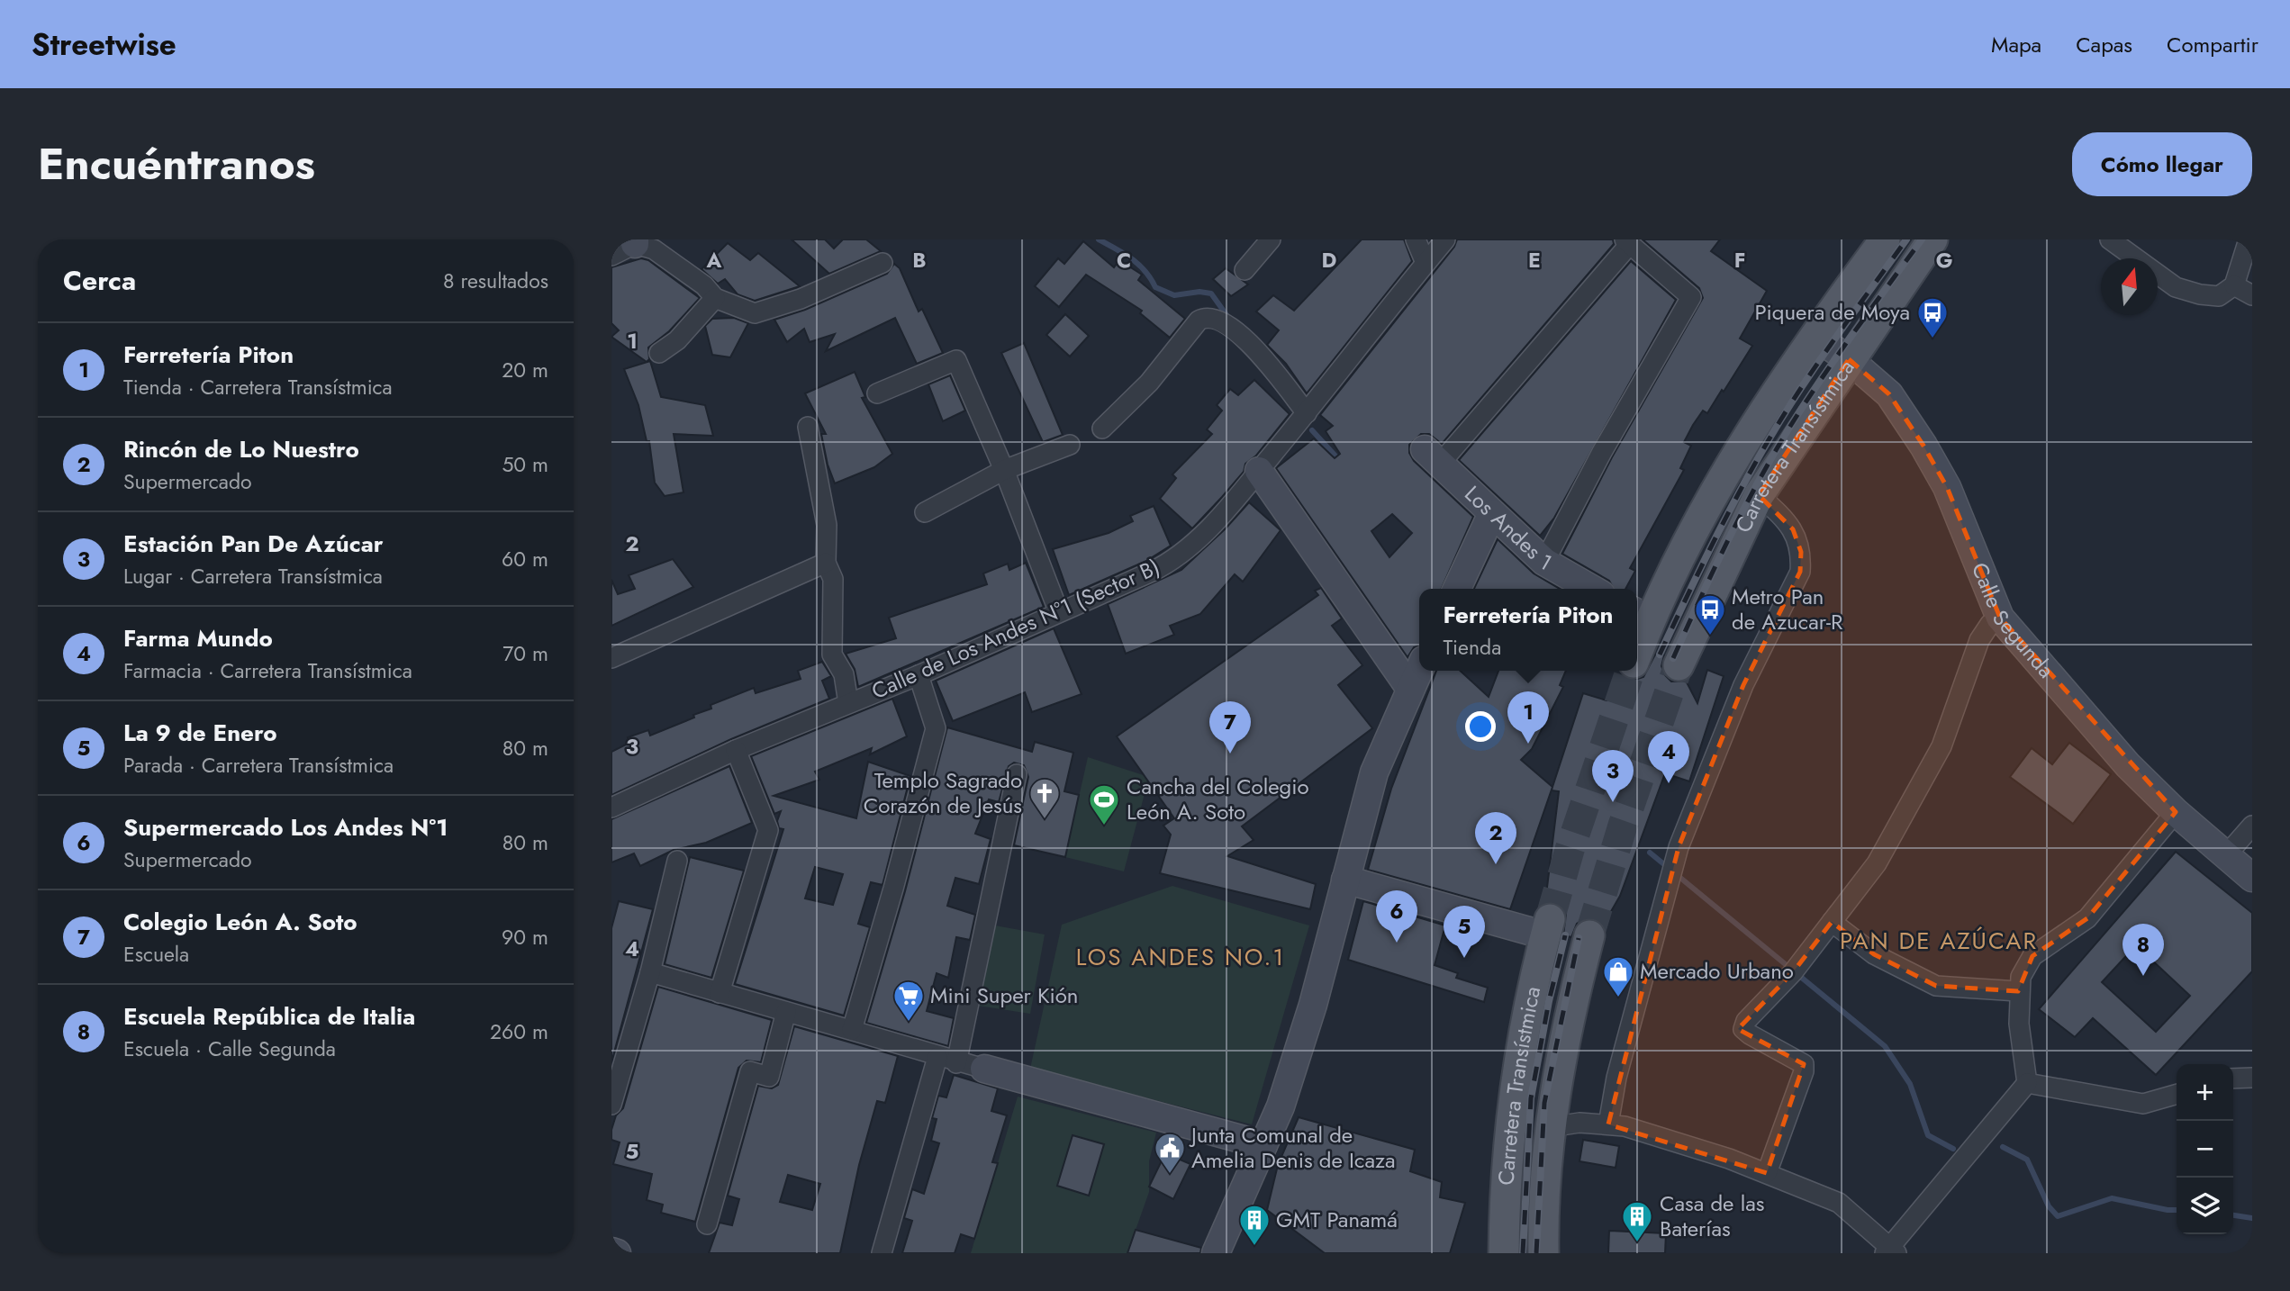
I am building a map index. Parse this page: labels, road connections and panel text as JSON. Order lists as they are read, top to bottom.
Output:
{
  "streets": {
    "main road": ["Carretera Transístmica"],
    "street": ["Los Andes 1", "Calle Segunda", "Calle de Los Andes N°1 (Sector B)"]
  },
  "crossings": [
    ["Carretera Transístmica", "Calle Segunda"]
  ],
  "districts": ["PAN DE AZÚCAR", "LOS ANDES NO.1"],
  "places": {
    "bus stop": ["Piquera de Moya", "Metro Pan de Azucar-R"],
    "church": ["Templo Sagrado Corazón de Jesús"],
    "sports": ["Cancha del Colegio León A. Soto"],
    "shop": ["Mercado Urbano"],
    "supermarket": ["Mini Super Kión"],
    "public building": ["Junta Comunal de Amelia Denis de Icaza"],
    "building": ["Casa de las Baterías", "GMT Panamá"]
  },
  "north": "top",
  "page": {
    "header": "Streetwise",
    "nav": ["Mapa", "Capas", "Compartir"],
    "title": "Encuéntranos",
    "buttons": "Cómo llegar",
    "heading": ["Cerca", "8 resultados"],
    "list": [
      {
        "mark": "1",
        "name": "Ferretería Piton",
        "note": "Tienda · Carretera Transístmica",
        "value": "20 m"
      },
      {
        "mark": "2",
        "name": "Rincón de Lo Nuestro",
        "note": "Supermercado",
        "value": "50 m"
      },
      {
        "mark": "3",
        "name": "Estación Pan De Azúcar",
        "note": "Lugar · Carretera Transístmica",
        "value": "60 m"
      },
      {
        "mark": "4",
        "name": "Farma Mundo",
        "note": "Farmacia · Carretera Transístmica",
        "value": "70 m"
      },
      {
        "mark": "5",
        "name": "La 9 de Enero",
        "note": "Parada · Carretera Transístmica",
        "value": "80 m"
      },
      {
        "mark": "6",
        "name": "Supermercado Los Andes N°1",
        "note": "Supermercado",
        "value": "80 m"
      },
      {
        "mark": "7",
        "name": "Colegio León A. Soto",
        "note": "Escuela",
        "value": "90 m"
      },
      {
        "mark": "8",
        "name": "Escuela República de Italia",
        "note": "Escuela · Calle Segunda",
        "value": "260 m"
      }
    ],
    "popup": ["Ferretería Piton", "Tienda"],
    "pins": [
      "1",
      "7",
      "4",
      "3",
      "2",
      "6",
      "5",
      "8"
    ],
    "map_buttons": ["+", "−"]
  },
  "grid": {
    "columns": [
      "A",
      "B",
      "C",
      "D",
      "E",
      "F",
      "G"
    ],
    "rows": [
      "1",
      "2",
      "3",
      "4",
      "5"
    ]
  }
}
